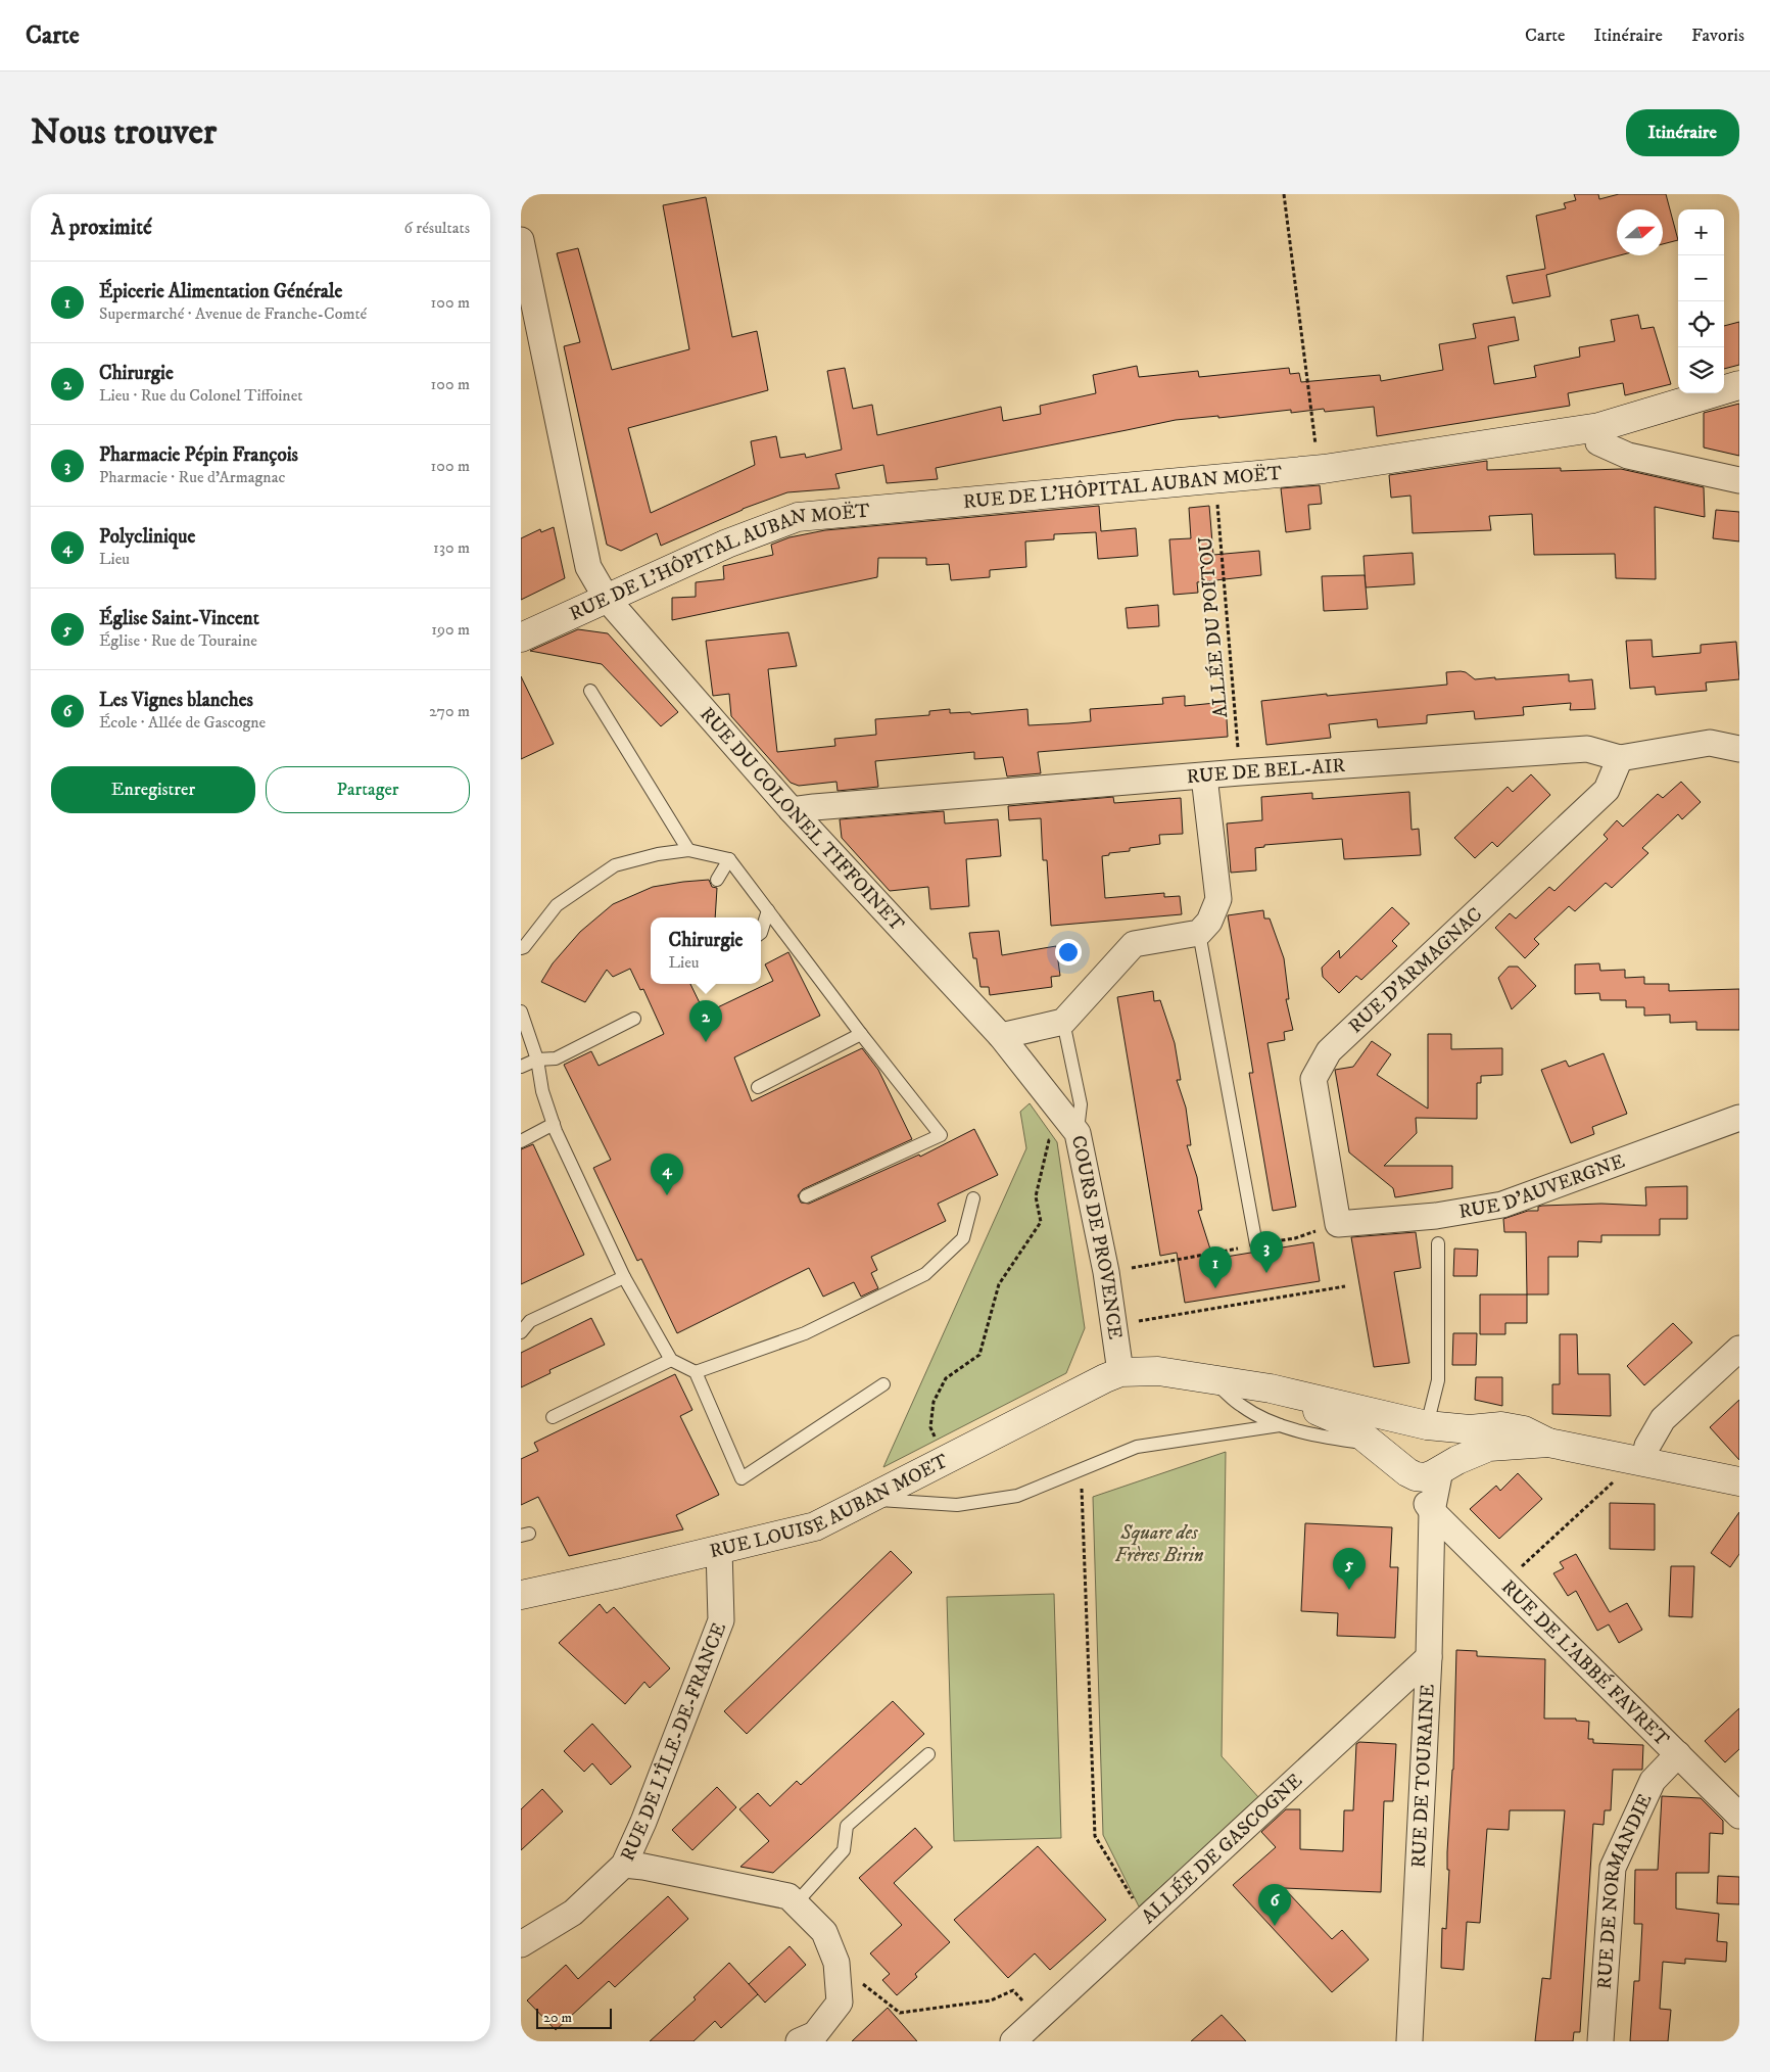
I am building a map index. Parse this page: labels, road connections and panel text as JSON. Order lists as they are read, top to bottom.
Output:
{
  "streets": {
    "street": [
      "RUE DE L'HÔPITAL AUBAN MOËT",
      "RUE DE BEL-AIR",
      "RUE DU COLONEL TIFFOINET",
      "RUE D'ARMAGNAC",
      "RUE D'AUVERGNE",
      "COURS DE PROVENCE",
      "RUE LOUISE AUBAN MOET",
      "RUE DE L'ABBÉ FAVRET",
      "RUE DE L'ÎLE-DE-FRANCE",
      "RUE DE TOURAINE",
      "ALLÉE DE GASCOGNE",
      "RUE DE NORMANDIE"
    ],
    "path": ["ALLÉE DU POITOU"]
  },
  "crossings": [
    ["RUE DE L'HÔPITAL AUBAN MOËT", "ALLÉE DU POITOU"],
    ["RUE DE L'HÔPITAL AUBAN MOËT", "RUE DU COLONEL TIFFOINET"],
    ["ALLÉE DU POITOU", "RUE DE BEL-AIR"],
    ["RUE DE BEL-AIR", "RUE DU COLONEL TIFFOINET"],
    ["RUE DE BEL-AIR", "RUE D'ARMAGNAC"],
    ["RUE DU COLONEL TIFFOINET", "COURS DE PROVENCE"],
    ["RUE D'ARMAGNAC", "RUE D'AUVERGNE"],
    ["COURS DE PROVENCE", "RUE LOUISE AUBAN MOET"],
    ["RUE LOUISE AUBAN MOET", "RUE DE L'ÎLE-DE-FRANCE"],
    ["RUE DE L'ABBÉ FAVRET", "RUE DE TOURAINE"],
    ["RUE DE L'ABBÉ FAVRET", "RUE DE NORMANDIE"],
    ["RUE DE TOURAINE", "ALLÉE DE GASCOGNE"]
  ],
  "parks": ["Square des Frères Birin"],
  "scale_bar": "20 m",
  "north": "right",
  "page": {
    "header": "Carte",
    "nav": ["Carte", "Itinéraire", "Favoris"],
    "buttons": [
      "Itinéraire",
      ["Enregistrer", "Partager"]
    ],
    "title": "Nous trouver",
    "heading": ["À proximité", "6 résultats"],
    "map_buttons": ["+", "−"],
    "list": [
      {
        "mark": "1",
        "name": "Épicerie Alimentation Générale",
        "note": "Supermarché · Avenue de Franche-Comté",
        "value": "100 m"
      },
      {
        "mark": "2",
        "name": "Chirurgie",
        "note": "Lieu · Rue du Colonel Tiffoinet",
        "value": "100 m"
      },
      {
        "mark": "3",
        "name": "Pharmacie Pépin François",
        "note": "Pharmacie · Rue d'Armagnac",
        "value": "100 m"
      },
      {
        "mark": "4",
        "name": "Polyclinique",
        "note": "Lieu",
        "value": "130 m"
      },
      {
        "mark": "5",
        "name": "Église Saint-Vincent",
        "note": "Église · Rue de Touraine",
        "value": "190 m"
      },
      {
        "mark": "6",
        "name": "Les Vignes blanches",
        "note": "École · Allée de Gascogne",
        "value": "270 m"
      }
    ],
    "popup": ["Chirurgie", "Lieu"],
    "pins": [
      "2",
      "4",
      "3",
      "1",
      "5",
      "6"
    ],
    "scale": "20 m"
  }
}
